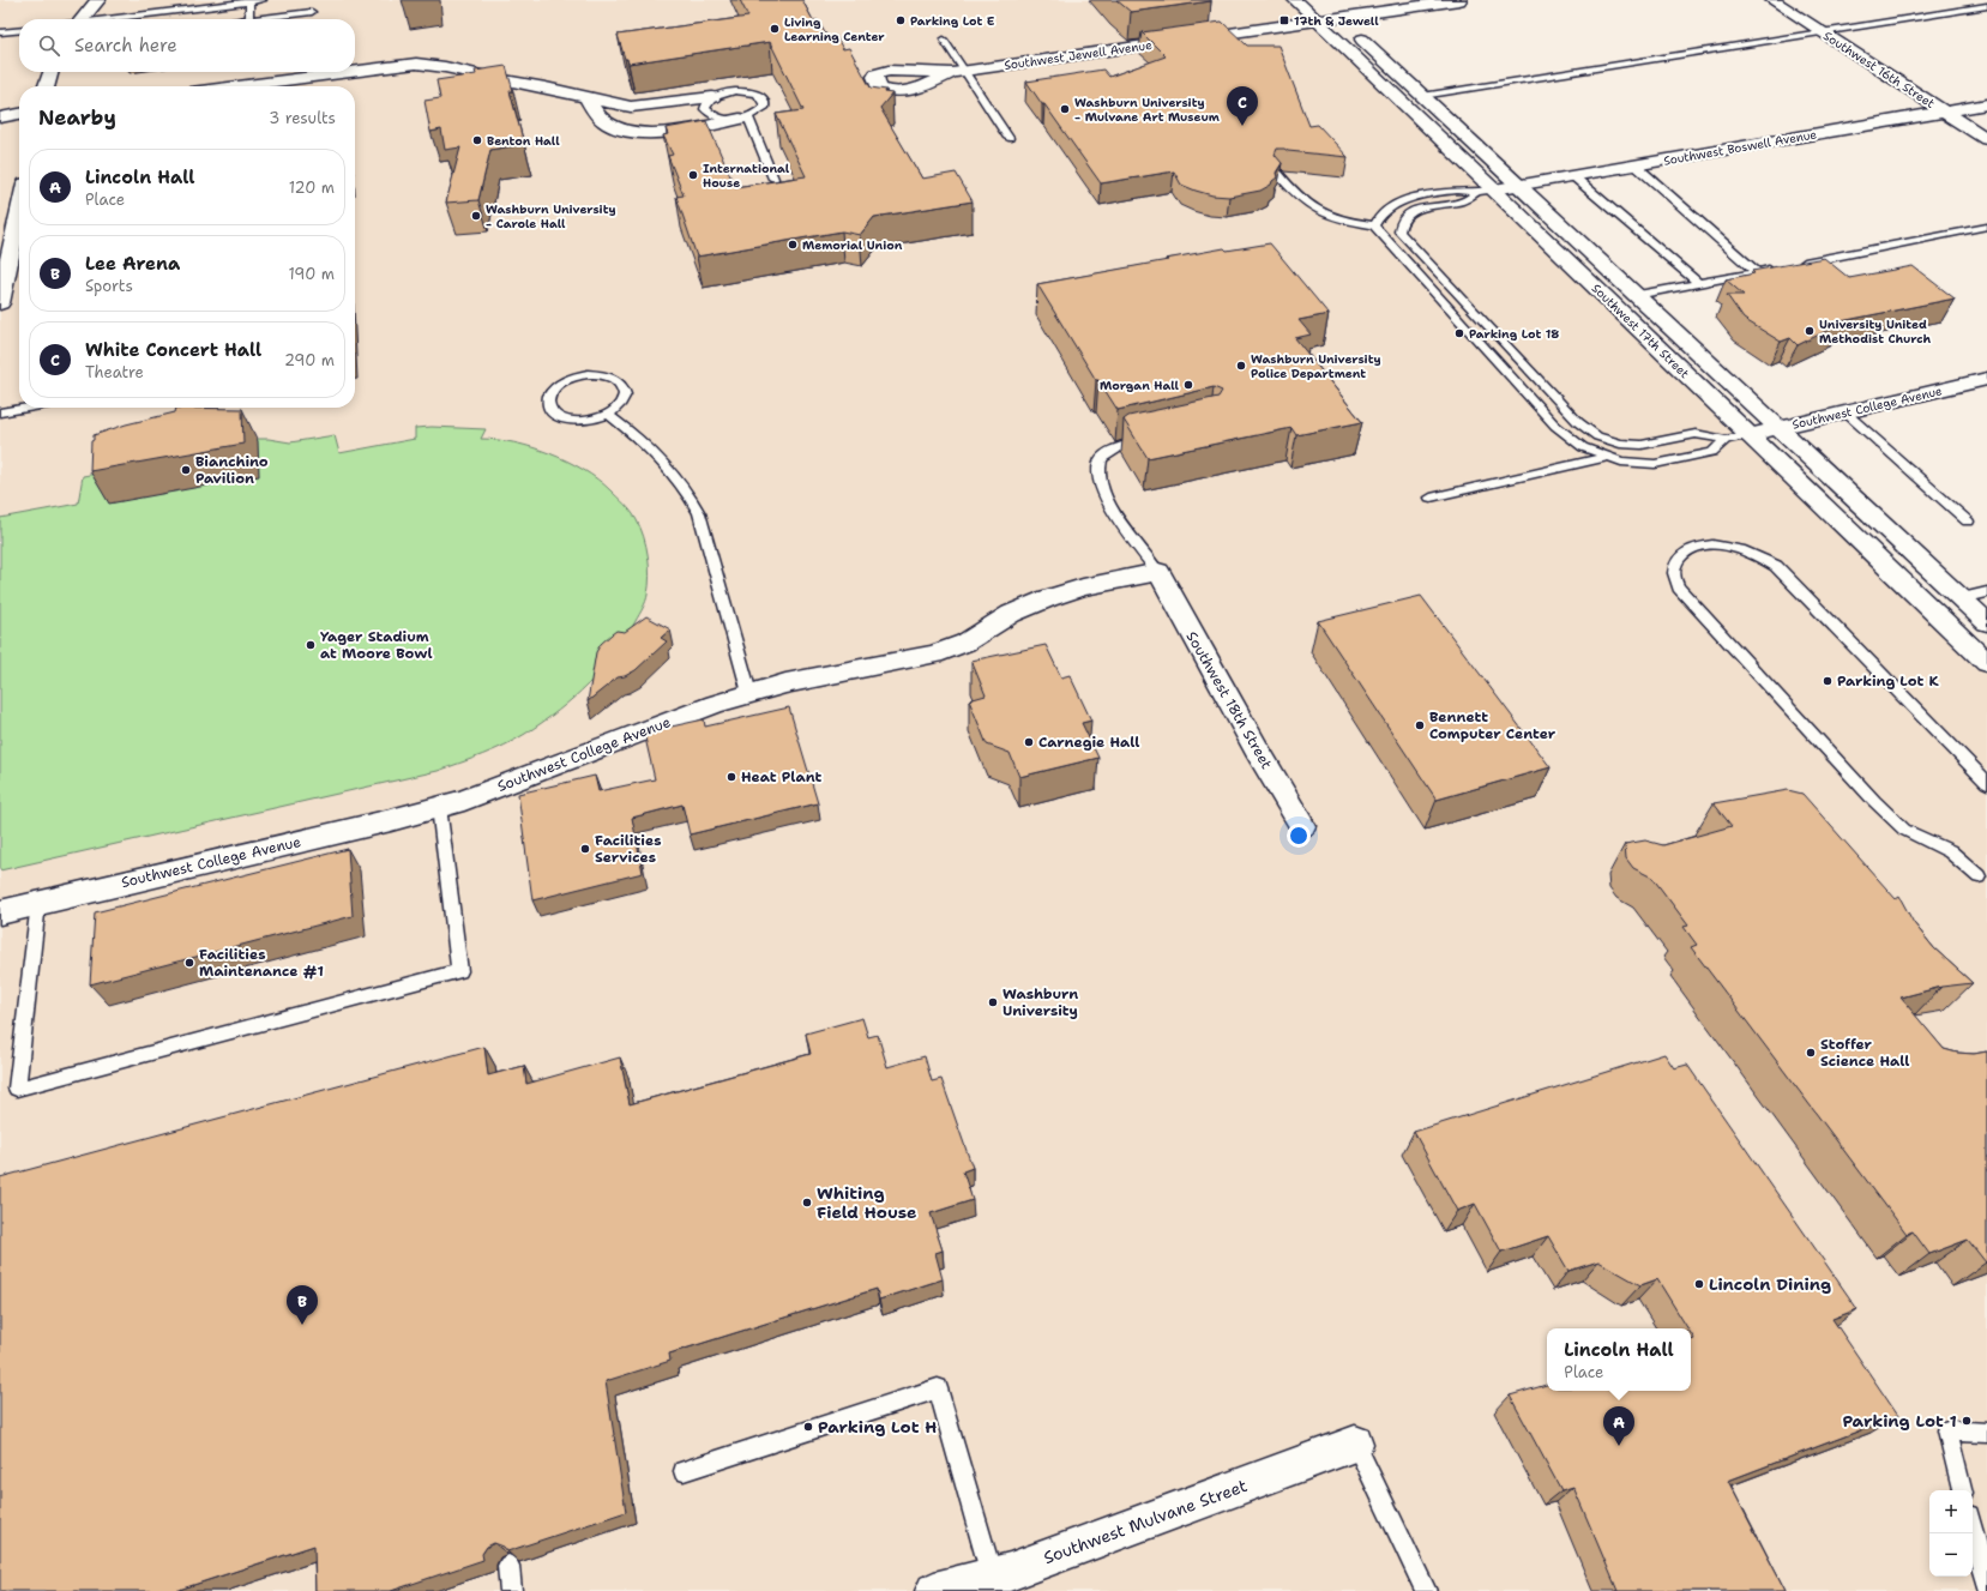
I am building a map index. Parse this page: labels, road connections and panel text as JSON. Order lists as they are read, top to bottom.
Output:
{
  "streets": {
    "street": [
      "Southwest Jewell Avenue",
      "Southwest 16th Street",
      "Southwest Boswell Avenue",
      "Southwest 17th Street",
      "Southwest College Avenue",
      "Southwest 18th Street",
      "Southwest Mulvane Street"
    ]
  },
  "crossings": [
    ["Southwest Jewell Avenue", "Southwest 17th Street"],
    ["Southwest 16th Street", "Southwest Boswell Avenue"],
    ["Southwest Boswell Avenue", "Southwest 17th Street"],
    ["Southwest 17th Street", "Southwest College Avenue"],
    ["Southwest College Avenue", "Southwest 18th Street"]
  ],
  "places": {
    "other": [
      "Parking Lot E",
      "Living Learning Center",
      "Washburn University - Mulvane Art Museum",
      "Benton Hall",
      "International House",
      "Washburn University - Carole Hall",
      "Memorial Union",
      "University United Methodist Church",
      "Parking Lot 18",
      "Washburn University Police Department",
      "Morgan Hall",
      "Bianchino Pavilion",
      "Yager Stadium at Moore Bowl",
      "Parking Lot K",
      "Bennett Computer Center",
      "Carnegie Hall",
      "Heat Plant",
      "Facilities Services",
      "Facilities Maintenance #1",
      "Washburn University",
      "Stoffer Science Hall",
      "Whiting Field House",
      "Lincoln Dining",
      "Parking Lot 1",
      "Parking Lot H"
    ],
    "transit": ["17th & Jewell"]
  },
  "page": {
    "search": "Search here",
    "pins": ["C", "B", "A"],
    "heading": ["Nearby", "3 results"],
    "list": [
      {
        "mark": "A",
        "name": "Lincoln Hall",
        "note": "Place",
        "value": "120 m"
      },
      {
        "mark": "B",
        "name": "Lee Arena",
        "note": "Sports",
        "value": "190 m"
      },
      {
        "mark": "C",
        "name": "White Concert Hall",
        "note": "Theatre",
        "value": "290 m"
      }
    ],
    "popup": ["Lincoln Hall", "Place"],
    "map_buttons": ["+", "−"]
  }
}
